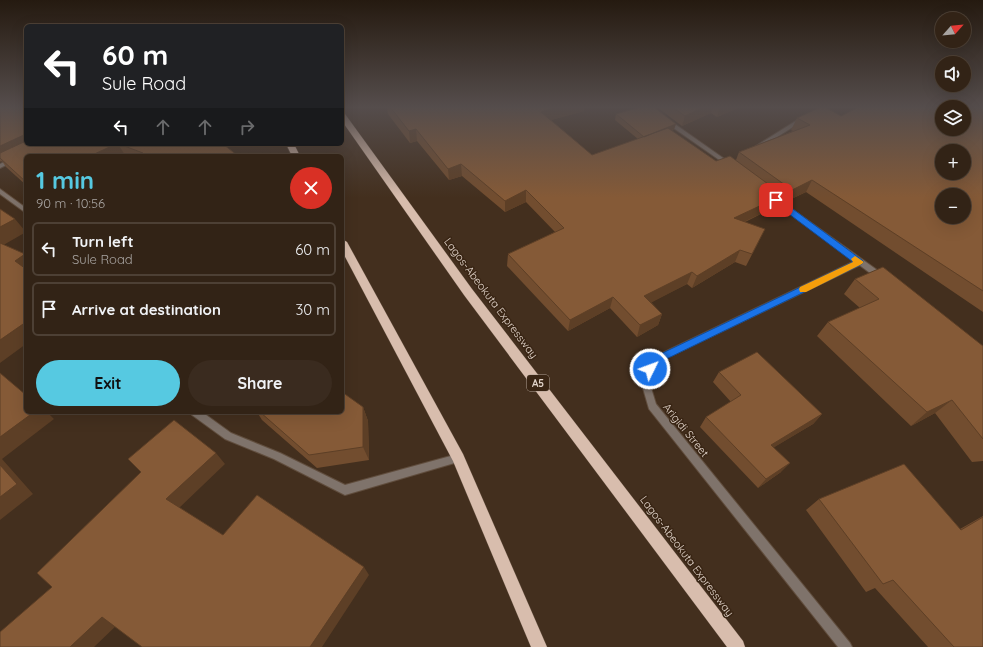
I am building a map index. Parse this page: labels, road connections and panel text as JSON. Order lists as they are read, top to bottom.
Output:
{
  "streets": {
    "highway": ["Lagos-Abeokuta Expressway", "A5"],
    "street": ["Arigidi Street"]
  },
  "north": "top right",
  "page": {
    "map_buttons": ["+", "−"],
    "turn": ["60 m", "Sule Road"],
    "heading": ["1 min", "90 m · 10:56"],
    "list": [
      {
        "name": "Turn left",
        "note": "Sule Road",
        "value": "60 m"
      },
      {
        "name": "Arrive at destination",
        "value": "30 m"
      }
    ],
    "buttons": ["Exit", "Share"]
  }
}
